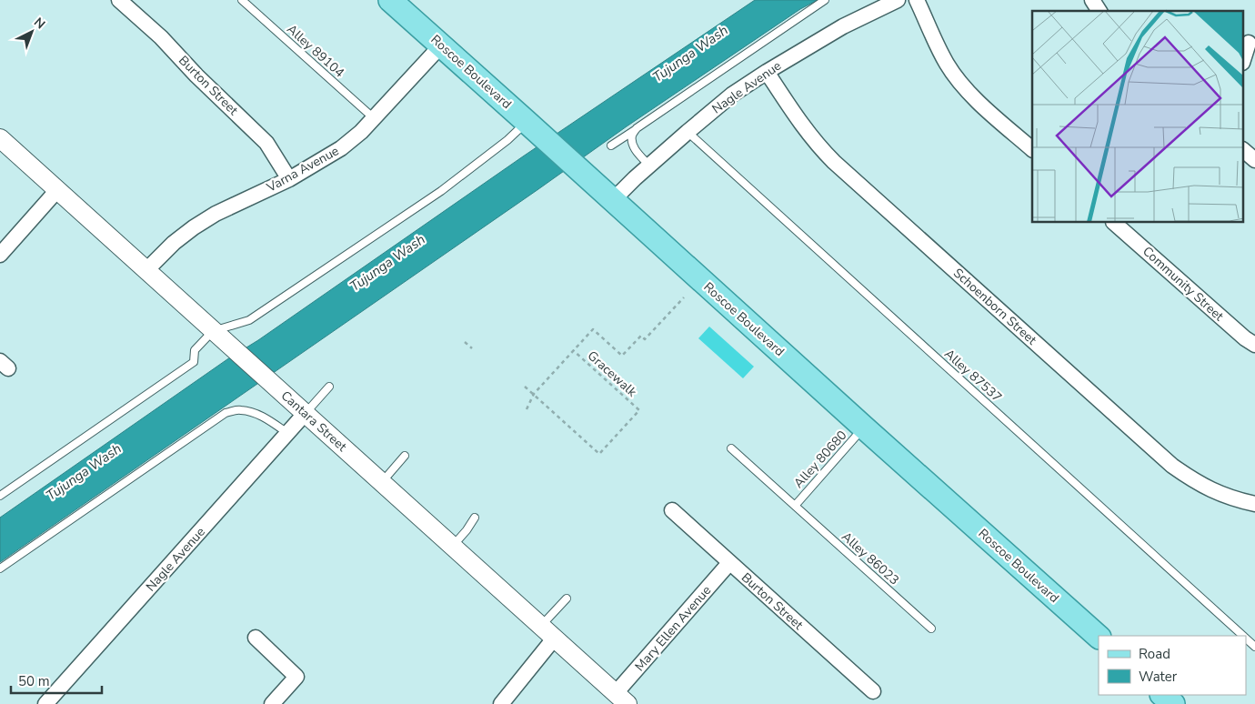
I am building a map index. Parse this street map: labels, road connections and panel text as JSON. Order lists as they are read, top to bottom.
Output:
{
  "streets": {
    "main road": ["Roscoe Boulevard"],
    "street": [
      "Burton Street",
      "Nagle Avenue",
      "Varna Avenue",
      "Community Street",
      "Schoenborn Street",
      "Cantara Street",
      "Mary Ellen Avenue"
    ],
    "lane": [
      "Alley 89104",
      "Alley 87537",
      "Alley 80680",
      "Alley 86023"
    ],
    "path": ["Gracewalk"]
  },
  "crossings": [
    ["Alley 89104", "Varna Avenue"],
    ["Roscoe Boulevard", "Nagle Avenue"],
    ["Roscoe Boulevard", "Varna Avenue"],
    ["Roscoe Boulevard", "Alley 80680"],
    ["Burton Street", "Varna Avenue"],
    ["Burton Street", "Mary Ellen Avenue"],
    ["Nagle Avenue", "Schoenborn Street"],
    ["Nagle Avenue", "Alley 87537"],
    ["Nagle Avenue", "Cantara Street"],
    ["Varna Avenue", "Cantara Street"],
    ["Cantara Street", "Mary Ellen Avenue"],
    ["Alley 80680", "Alley 86023"]
  ],
  "water": ["Tujunga Wash"],
  "legend": ["Road", "Water"],
  "scale_bar": "50 m",
  "north": "top right"
}
